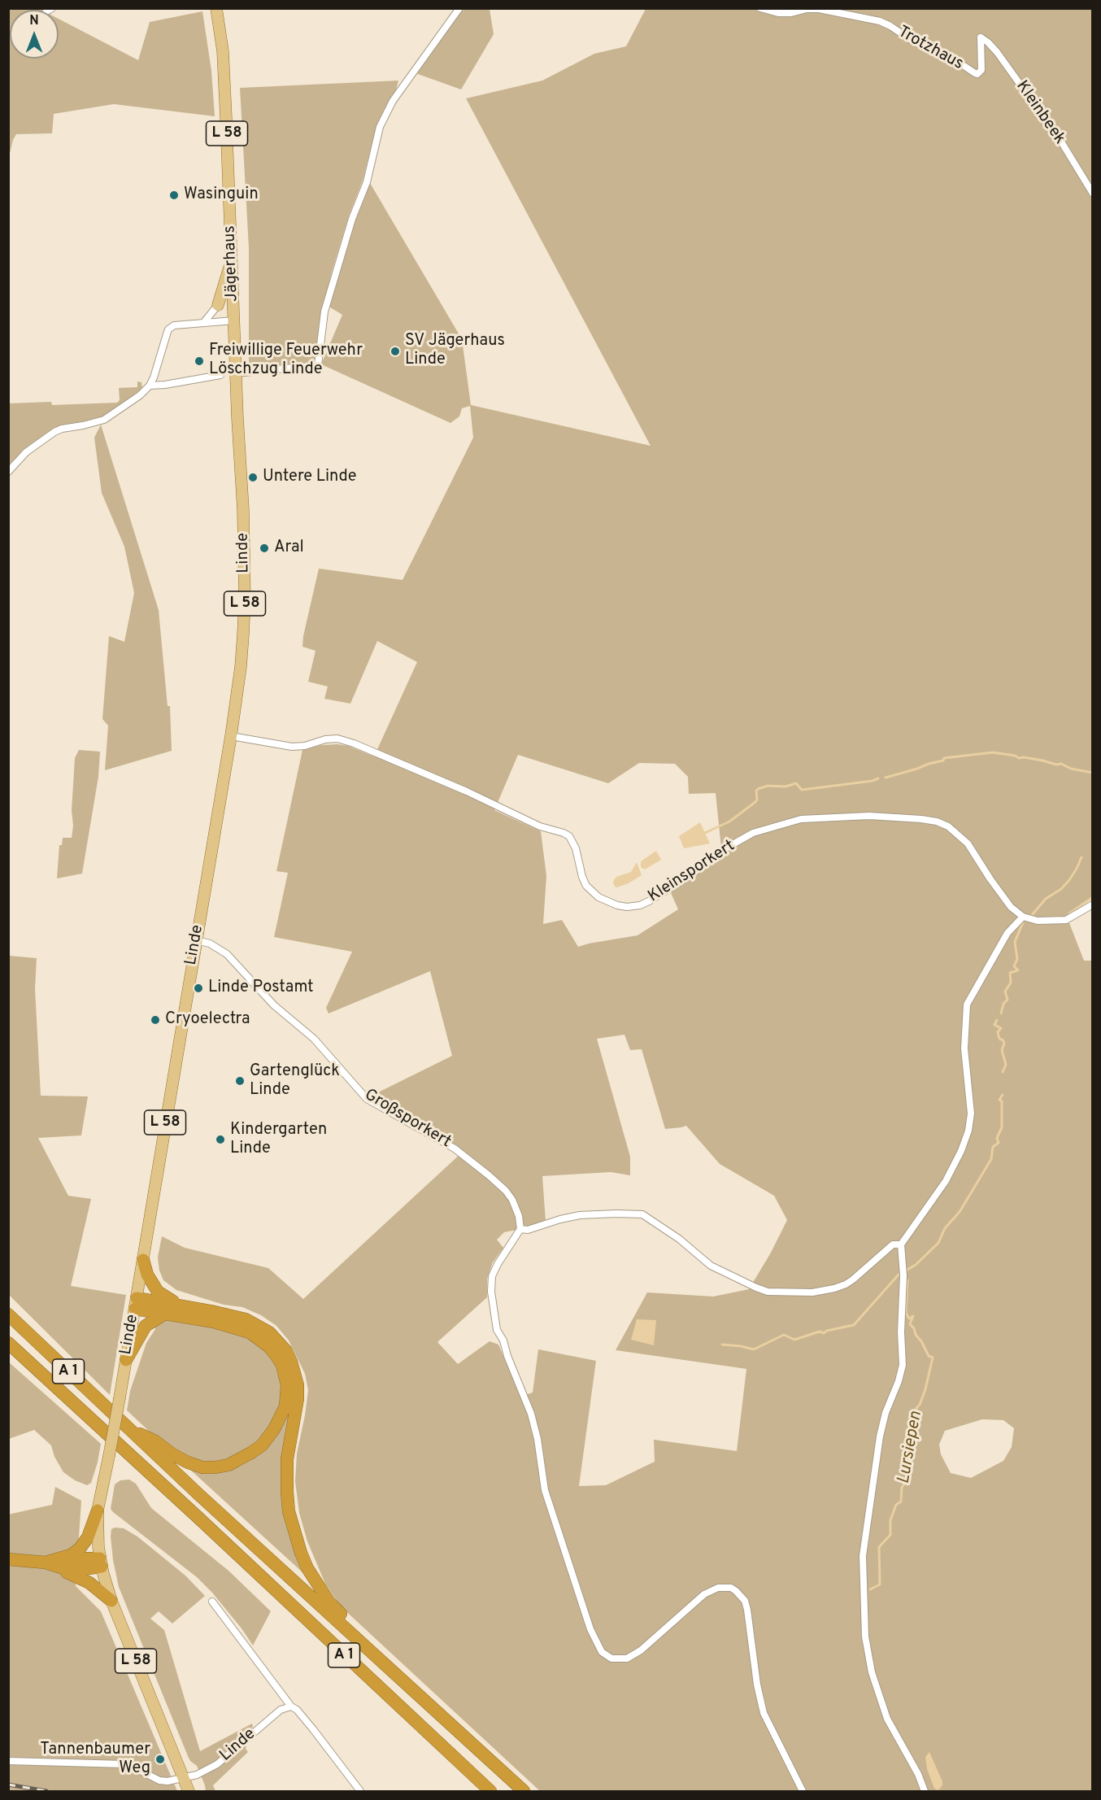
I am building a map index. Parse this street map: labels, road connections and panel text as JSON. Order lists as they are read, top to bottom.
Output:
{
  "streets": {
    "highway": ["A 1"],
    "main road": ["L 58", "Jägerhaus", "Linde"],
    "street": [
      "Trotzhaus",
      "Kleinbeek",
      "Kleinsporkert",
      "Großsporkert"
    ]
  },
  "crossings": [
    ["Trotzhaus", "Kleinbeek"],
    ["L 58", "Linde"],
    ["Jägerhaus", "Linde"],
    ["Linde", "Kleinsporkert"],
    ["Linde", "Großsporkert"]
  ],
  "water": ["Lursiepen"],
  "places": [
    "Wasinguin",
    "SV Jägerhaus Linde",
    "Freiwillige Feuerwehr Löschzug Linde",
    "Untere Linde",
    "Aral",
    "Linde Postamt",
    "Cryoelectra",
    "Gartenglück Linde",
    "Kindergarten Linde",
    "Tannenbaumer Weg"
  ],
  "north": "top"
}
